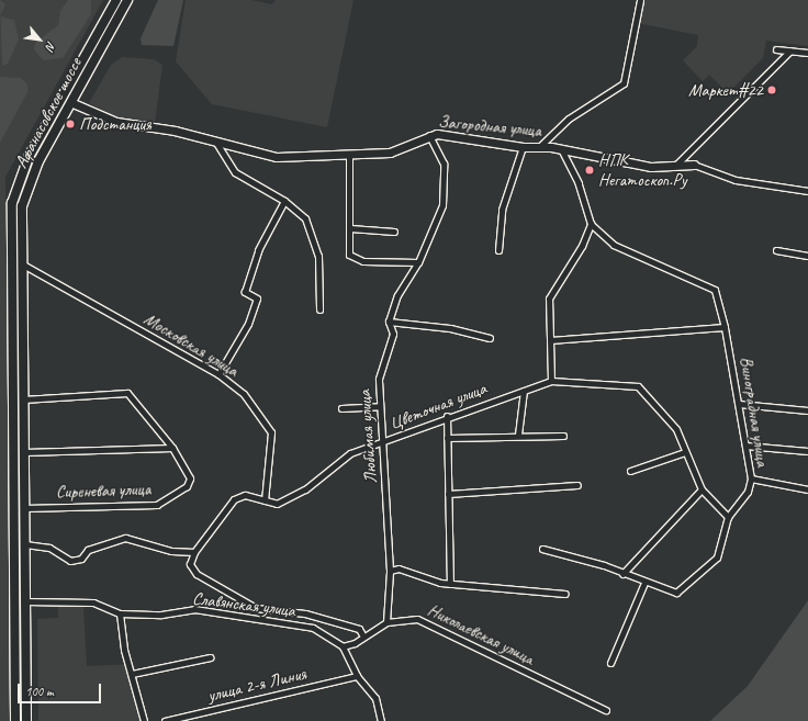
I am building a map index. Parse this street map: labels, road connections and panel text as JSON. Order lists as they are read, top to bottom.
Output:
{
  "streets": {
    "main road": ["Афанасовское шоссе"],
    "street": [
      "Загородная улица",
      "Московская улица",
      "Цветочная улица",
      "Виноградная улица",
      "Любимая улица",
      "Сиреневая улица",
      "Славянская улица",
      "Николаевская улица",
      "улица 2-я Линия"
    ]
  },
  "crossings": [
    ["Афанасовское шоссе", "Загородная улица"],
    ["Афанасовское шоссе", "Московская улица"],
    ["Афанасовское шоссе", "Сиреневая улица"],
    ["Афанасовское шоссе", "Славянская улица"],
    ["Загородная улица", "Любимая улица"],
    ["Московская улица", "Цветочная улица"],
    ["Цветочная улица", "Любимая улица"],
    ["Любимая улица", "Николаевская улица"],
    ["Славянская улица", "Николаевская улица"]
  ],
  "places": ["Маркет#22", "Подстанция", "НПК Негатоскоп.Ру"],
  "scale_bar": "100 m",
  "north": "bottom right"
}
